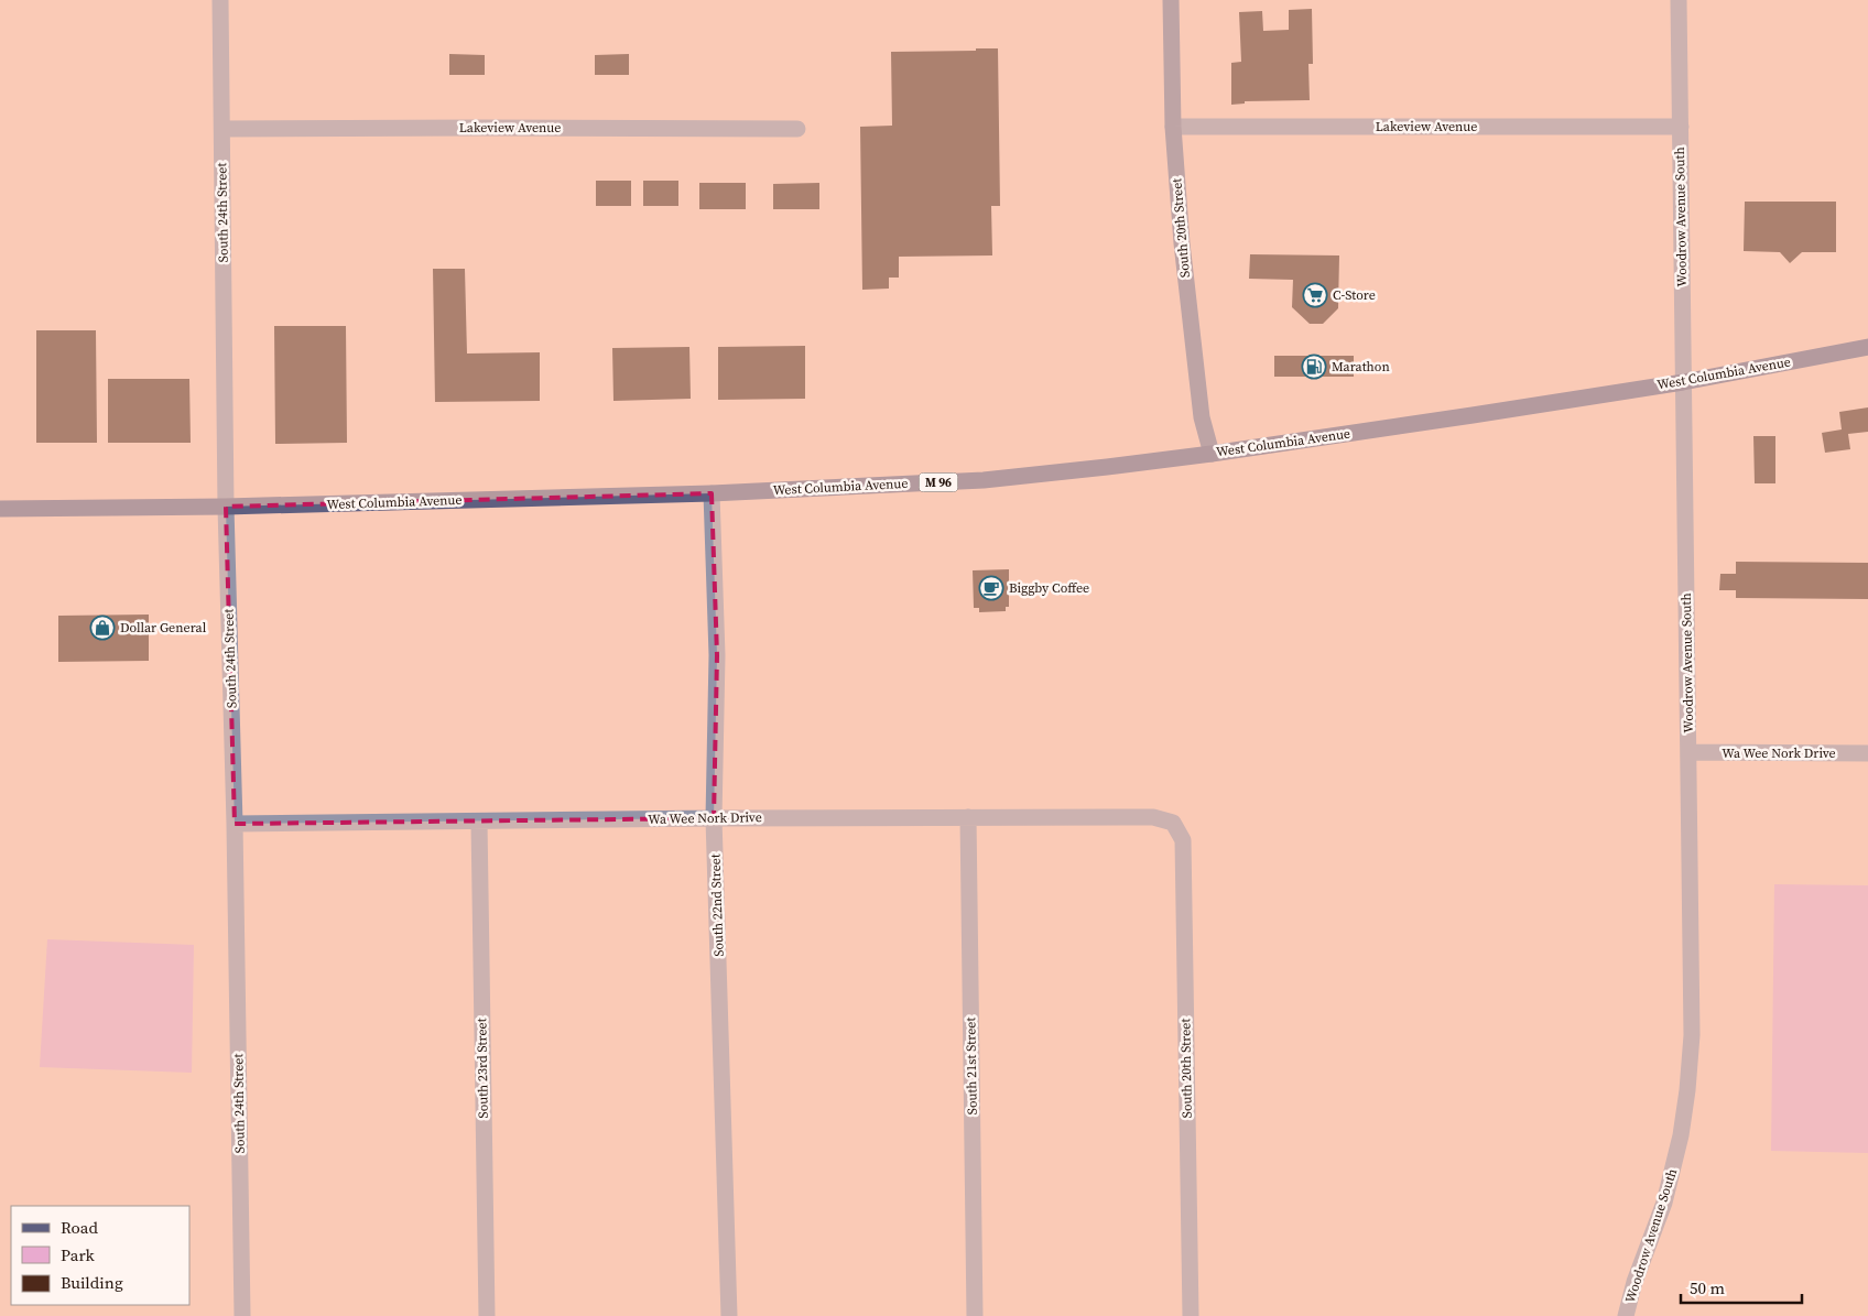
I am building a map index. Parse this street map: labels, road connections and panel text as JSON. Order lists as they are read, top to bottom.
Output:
{
  "streets": {
    "main road": ["South 20th Street", "West Columbia Avenue", "M 96"],
    "street": [
      "Lakeview Avenue",
      "South 24th Street",
      "Woodrow Avenue South",
      "Wa Wee Nork Drive",
      "South 22nd Street",
      "South 21st Street",
      "South 23rd Street"
    ]
  },
  "crossings": [
    ["Lakeview Avenue", "South 24th Street"],
    ["Lakeview Avenue", "Woodrow Avenue South"],
    ["Lakeview Avenue", "South 20th Street"],
    ["South 24th Street", "West Columbia Avenue"],
    ["South 24th Street", "Wa Wee Nork Drive"],
    ["Woodrow Avenue South", "West Columbia Avenue"],
    ["Woodrow Avenue South", "Wa Wee Nork Drive"],
    ["South 20th Street", "West Columbia Avenue"],
    ["South 20th Street", "Wa Wee Nork Drive"],
    ["West Columbia Avenue", "South 22nd Street"],
    ["Wa Wee Nork Drive", "South 22nd Street"],
    ["Wa Wee Nork Drive", "South 21st Street"],
    ["Wa Wee Nork Drive", "South 23rd Street"]
  ],
  "places": {
    "supermarket": ["C-Store"],
    "fuel station": ["Marathon"],
    "cafe": ["Biggby Coffee"],
    "shop": ["Dollar General"]
  },
  "legend": ["Road", "Park", "Building"],
  "scale_bar": "50 m"
}
